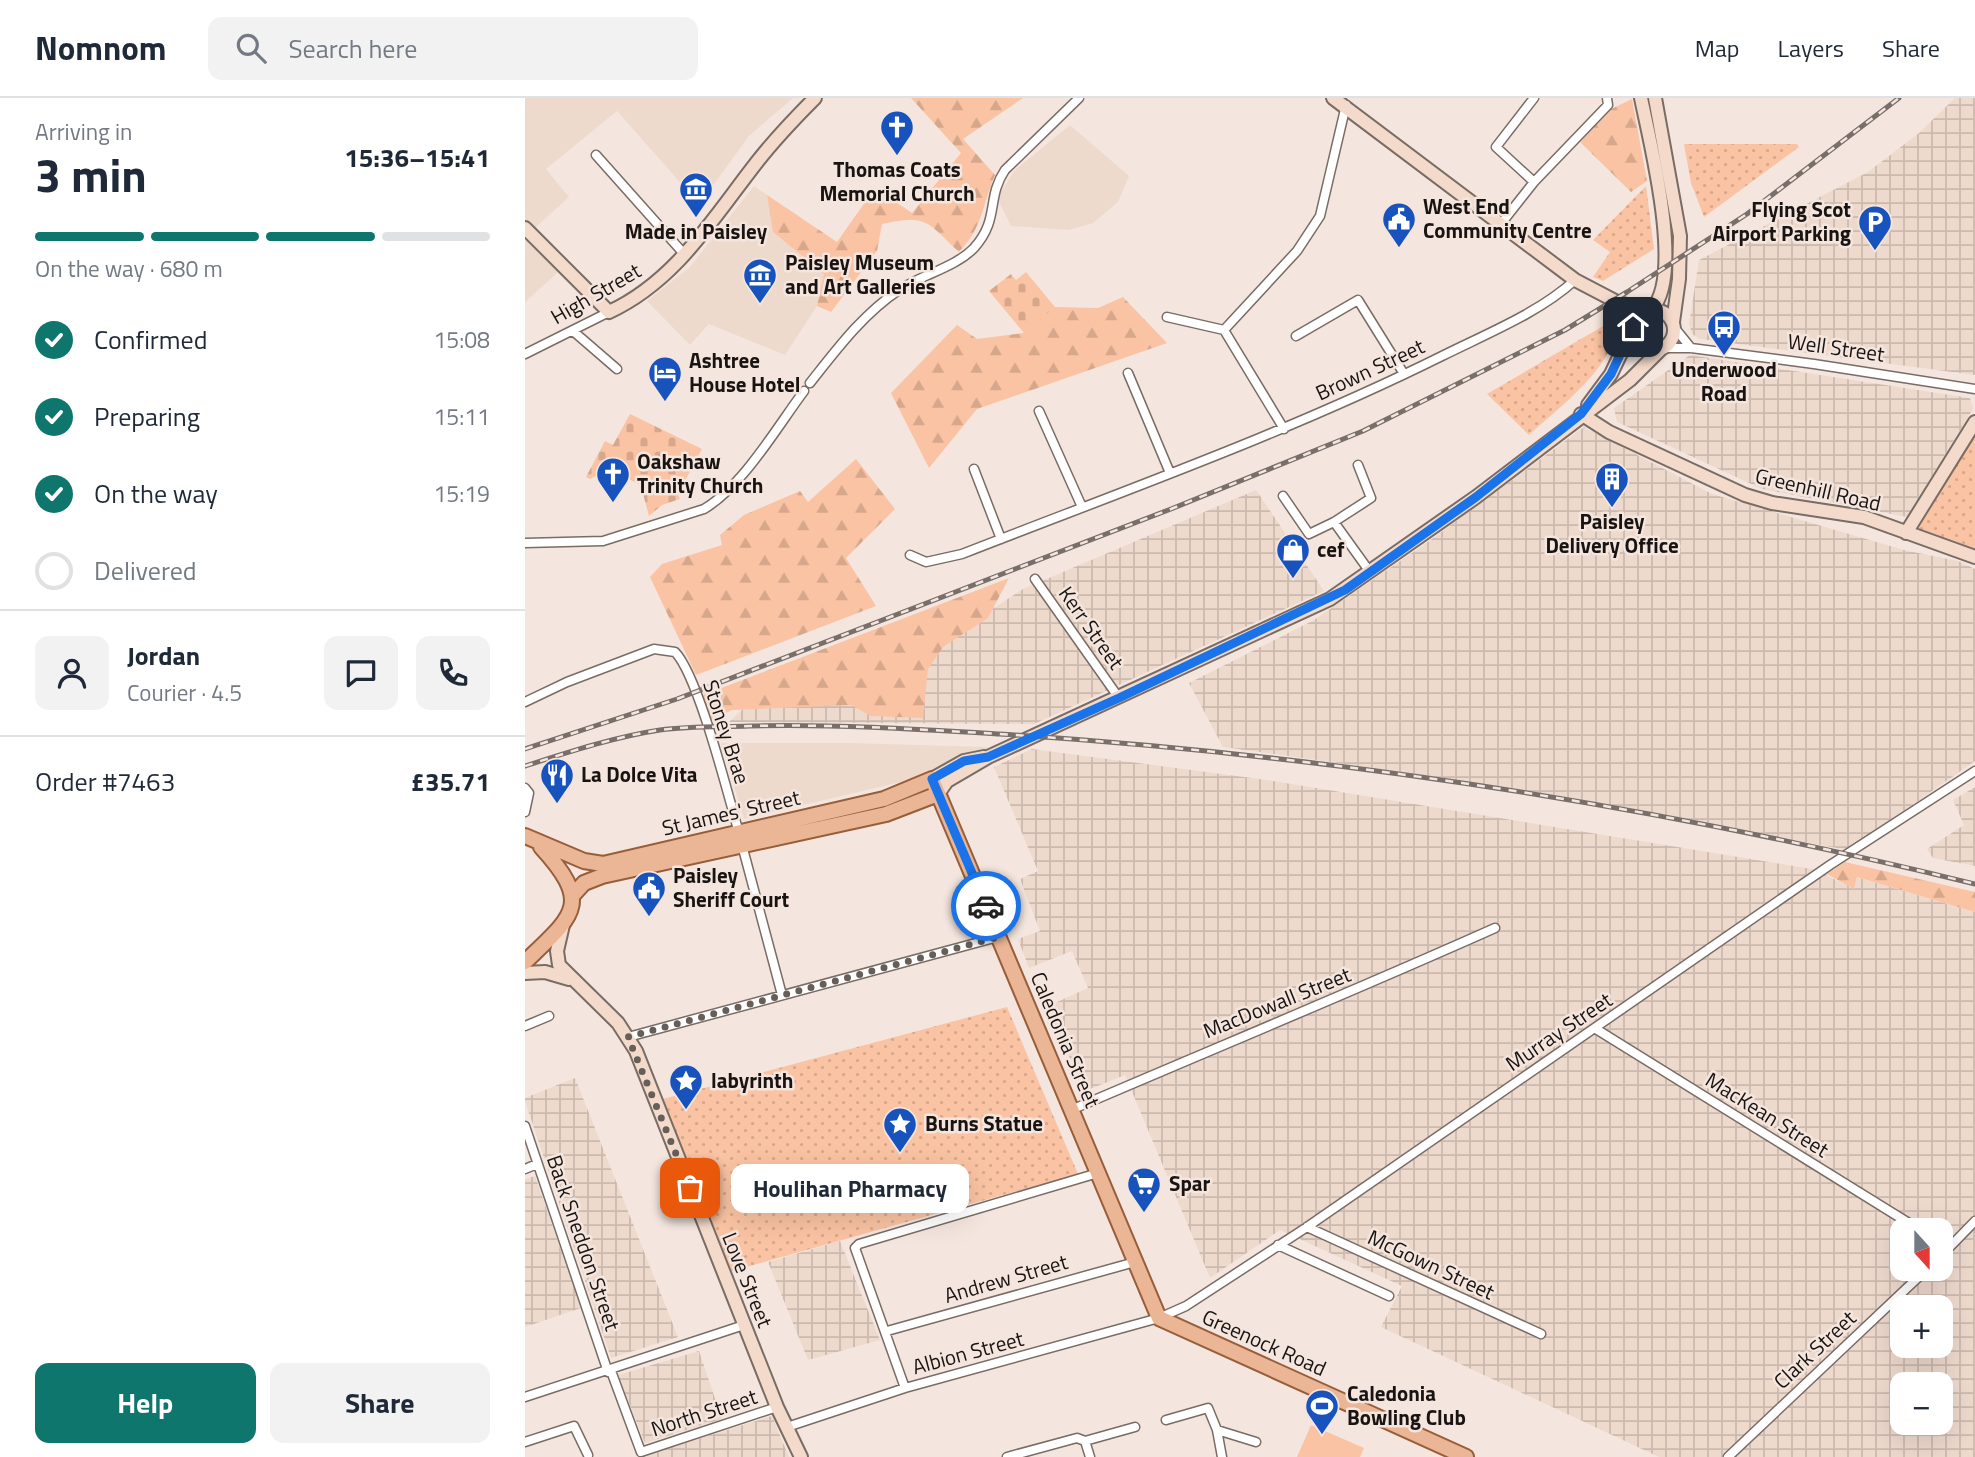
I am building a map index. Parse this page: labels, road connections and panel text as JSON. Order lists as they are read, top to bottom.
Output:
{
  "streets": {
    "main road": ["St James' Street", "Caledonia Street", "Greenock Road"],
    "street": [
      "High Street",
      "Well Street",
      "Brown Street",
      "Greenhill Road",
      "Kerr Street",
      "Stoney Brae",
      "MacDowall Street",
      "Murray Street",
      "MacKean Street",
      "Back Sneddon Street",
      "McGown Street",
      "Andrew Street",
      "Love Street",
      "Clark Street",
      "Albion Street",
      "North Street"
    ]
  },
  "crossings": [
    ["Stoney Brae", "St James' Street"],
    ["St James' Street", "Caledonia Street"],
    ["MacDowall Street", "Caledonia Street"],
    ["Murray Street", "Caledonia Street"],
    ["Murray Street", "MacKean Street"],
    ["Murray Street", "McGown Street"],
    ["Murray Street", "Greenock Road"],
    ["Murray Street", "Albion Street"],
    ["Caledonia Street", "Andrew Street"],
    ["Caledonia Street", "Greenock Road"],
    ["Caledonia Street", "Albion Street"],
    ["Back Sneddon Street", "North Street"],
    ["Love Street", "Albion Street"],
    ["Love Street", "North Street"],
    ["Greenock Road", "Albion Street"]
  ],
  "places": {
    "church": ["Thomas Coats Memorial Church", "Oakshaw Trinity Church"],
    "museum": ["Made in Paisley", "Paisley Museum and Art Galleries"],
    "public building": ["West End Community Centre", "Paisley Sheriff Court"],
    "parking": ["Flying Scot Airport Parking"],
    "bus stop": ["Underwood Road"],
    "hotel": ["Ashtree House Hotel"],
    "building": ["Paisley Delivery Office"],
    "shop": ["cef"],
    "restaurant": ["La Dolce Vita"],
    "place": ["labyrinth", "Burns Statue"],
    "other": ["Houlihan Pharmacy"],
    "supermarket": ["Spar"],
    "sports": ["Caledonia Bowling Club"]
  },
  "north": "bottom",
  "page": {
    "header": "Nomnom",
    "search": "Search here",
    "nav": ["Map", "Layers", "Share"],
    "heading": ["3 min", "Arriving in", "15:36–15:41"],
    "panel": [
      "Jordan",
      "Courier · 4.5",
      "Order #7463",
      "£35.71"
    ],
    "bar": "On the way · 680 m",
    "list": [
      ["Confirmed", "15:08"],
      ["Preparing", "15:11"],
      ["On the way", "15:19"],
      "Delivered"
    ],
    "bubble": "Houlihan Pharmacy",
    "map_buttons": ["+", "−"],
    "buttons": ["Help", "Share"]
  }
}
